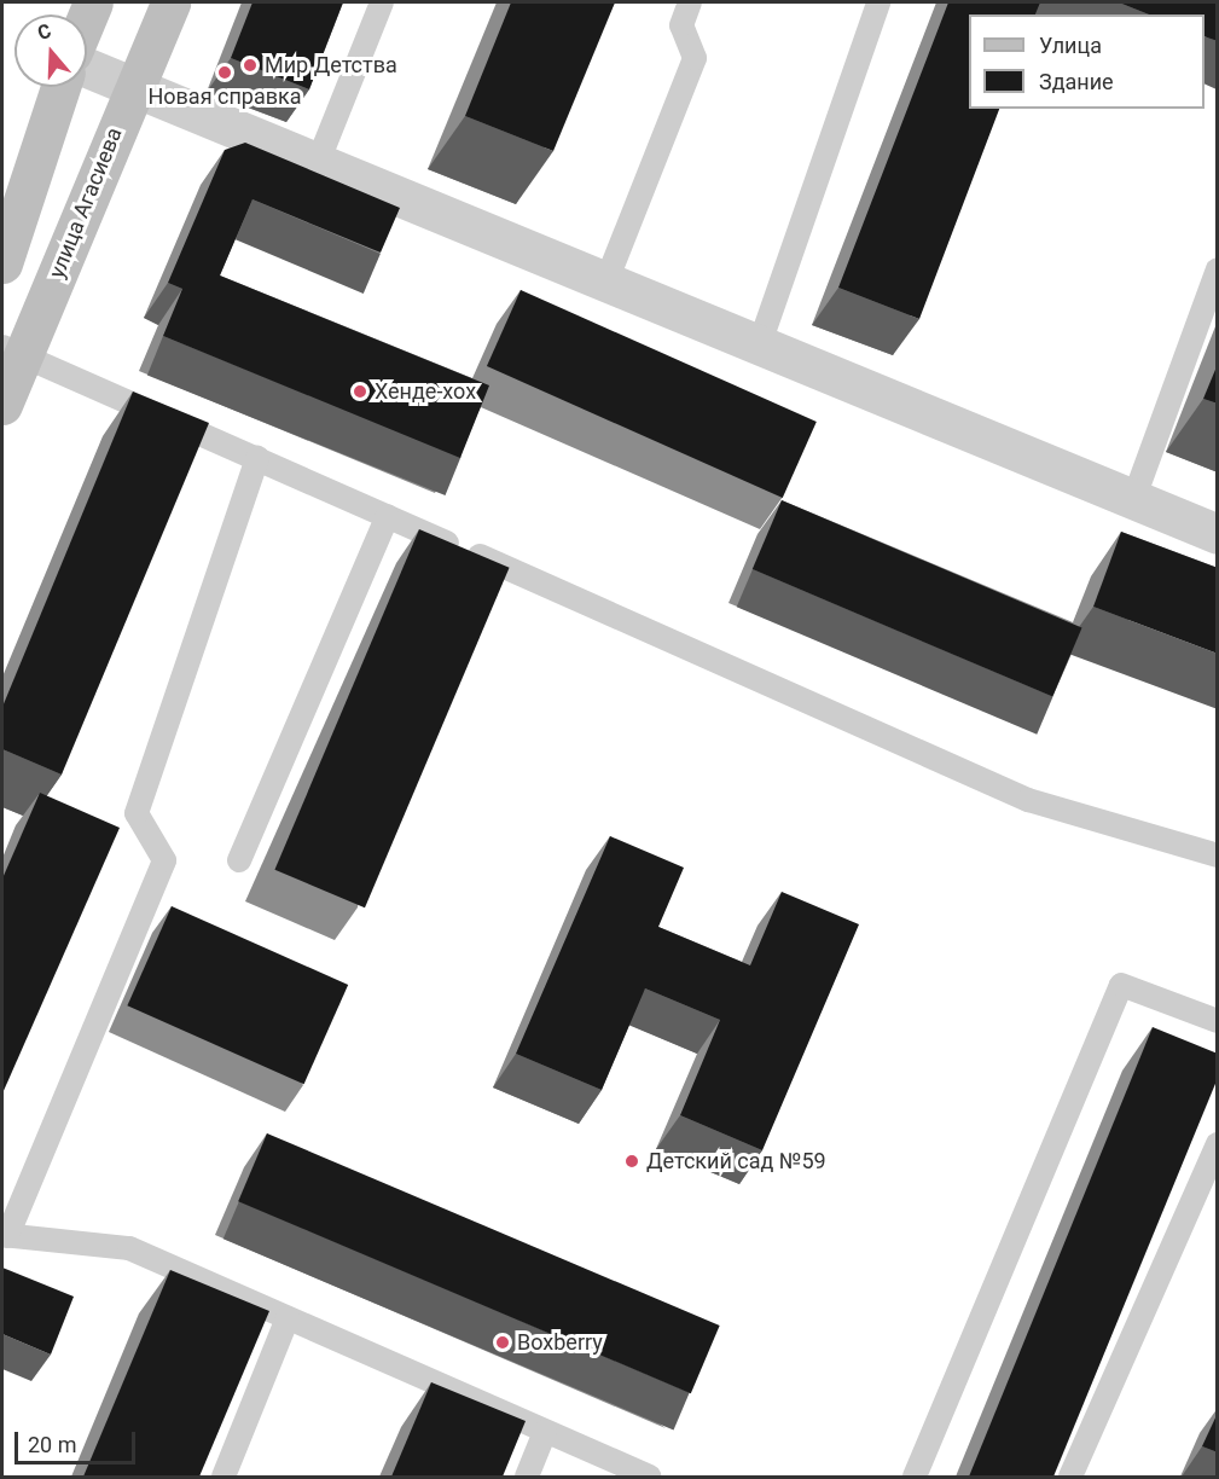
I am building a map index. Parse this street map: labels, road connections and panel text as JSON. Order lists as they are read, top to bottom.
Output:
{
  "streets": {
    "main road": ["улица Агасиева"]
  },
  "places": [
    "Мир Детства",
    "Новая справка",
    "Хенде-хох",
    "Детский сад №59",
    "Boxberry"
  ],
  "legend": ["Улица", "Здание"],
  "scale_bar": "20 m",
  "north": "top"
}
